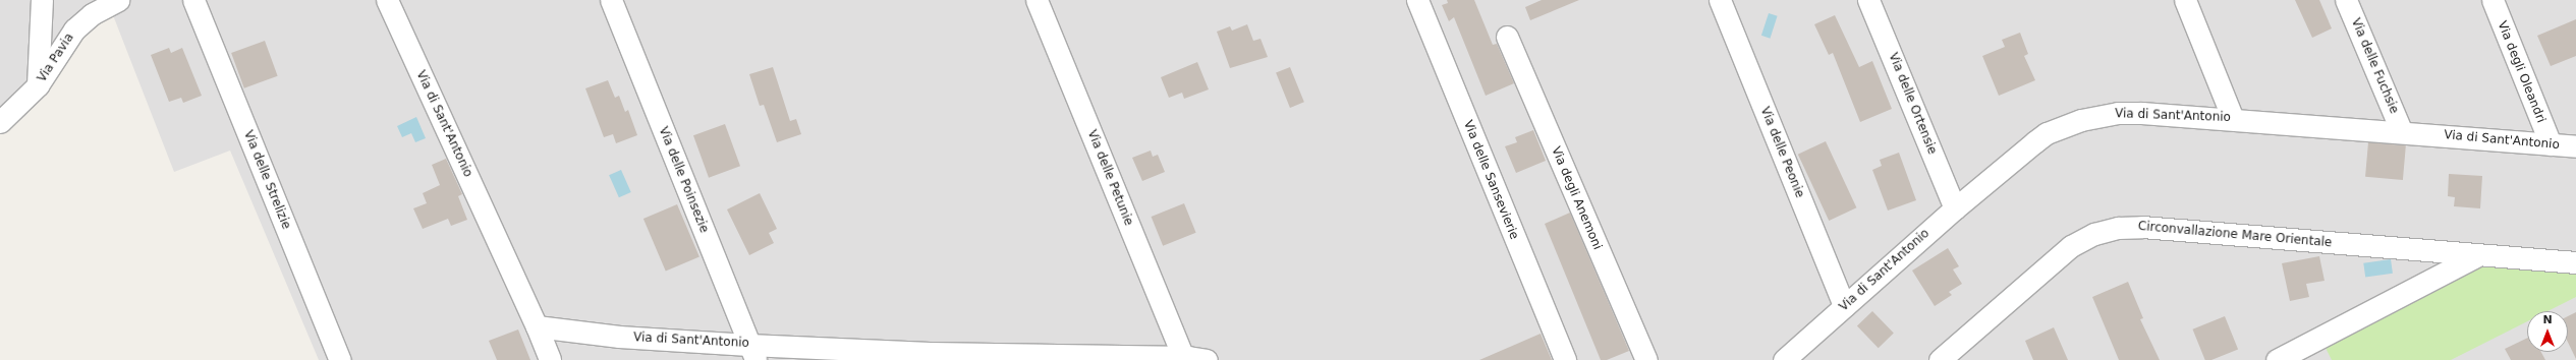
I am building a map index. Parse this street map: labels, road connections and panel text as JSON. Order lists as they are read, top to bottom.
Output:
{
  "streets": {
    "street": [
      "Via Pavia",
      "Via delle Fuchsie",
      "Via degli Oleandri",
      "Via delle Ortensie",
      "Via di Sant'Antonio",
      "Via delle Peonie",
      "Via delle Petunie",
      "Via delle Strelizie",
      "Via delle Poinsezie",
      "Via delle Sansevierie",
      "Via degli Anemoni",
      "Circonvallazione Mare Orientale"
    ]
  },
  "crossings": [
    ["Via delle Fuchsie", "Via di Sant'Antonio"],
    ["Via degli Oleandri", "Via di Sant'Antonio"],
    ["Via delle Ortensie", "Via di Sant'Antonio"],
    ["Via di Sant'Antonio", "Via delle Peonie"],
    ["Via di Sant'Antonio", "Via delle Petunie"],
    ["Via di Sant'Antonio", "Via delle Poinsezie"]
  ],
  "north": "top"
}
